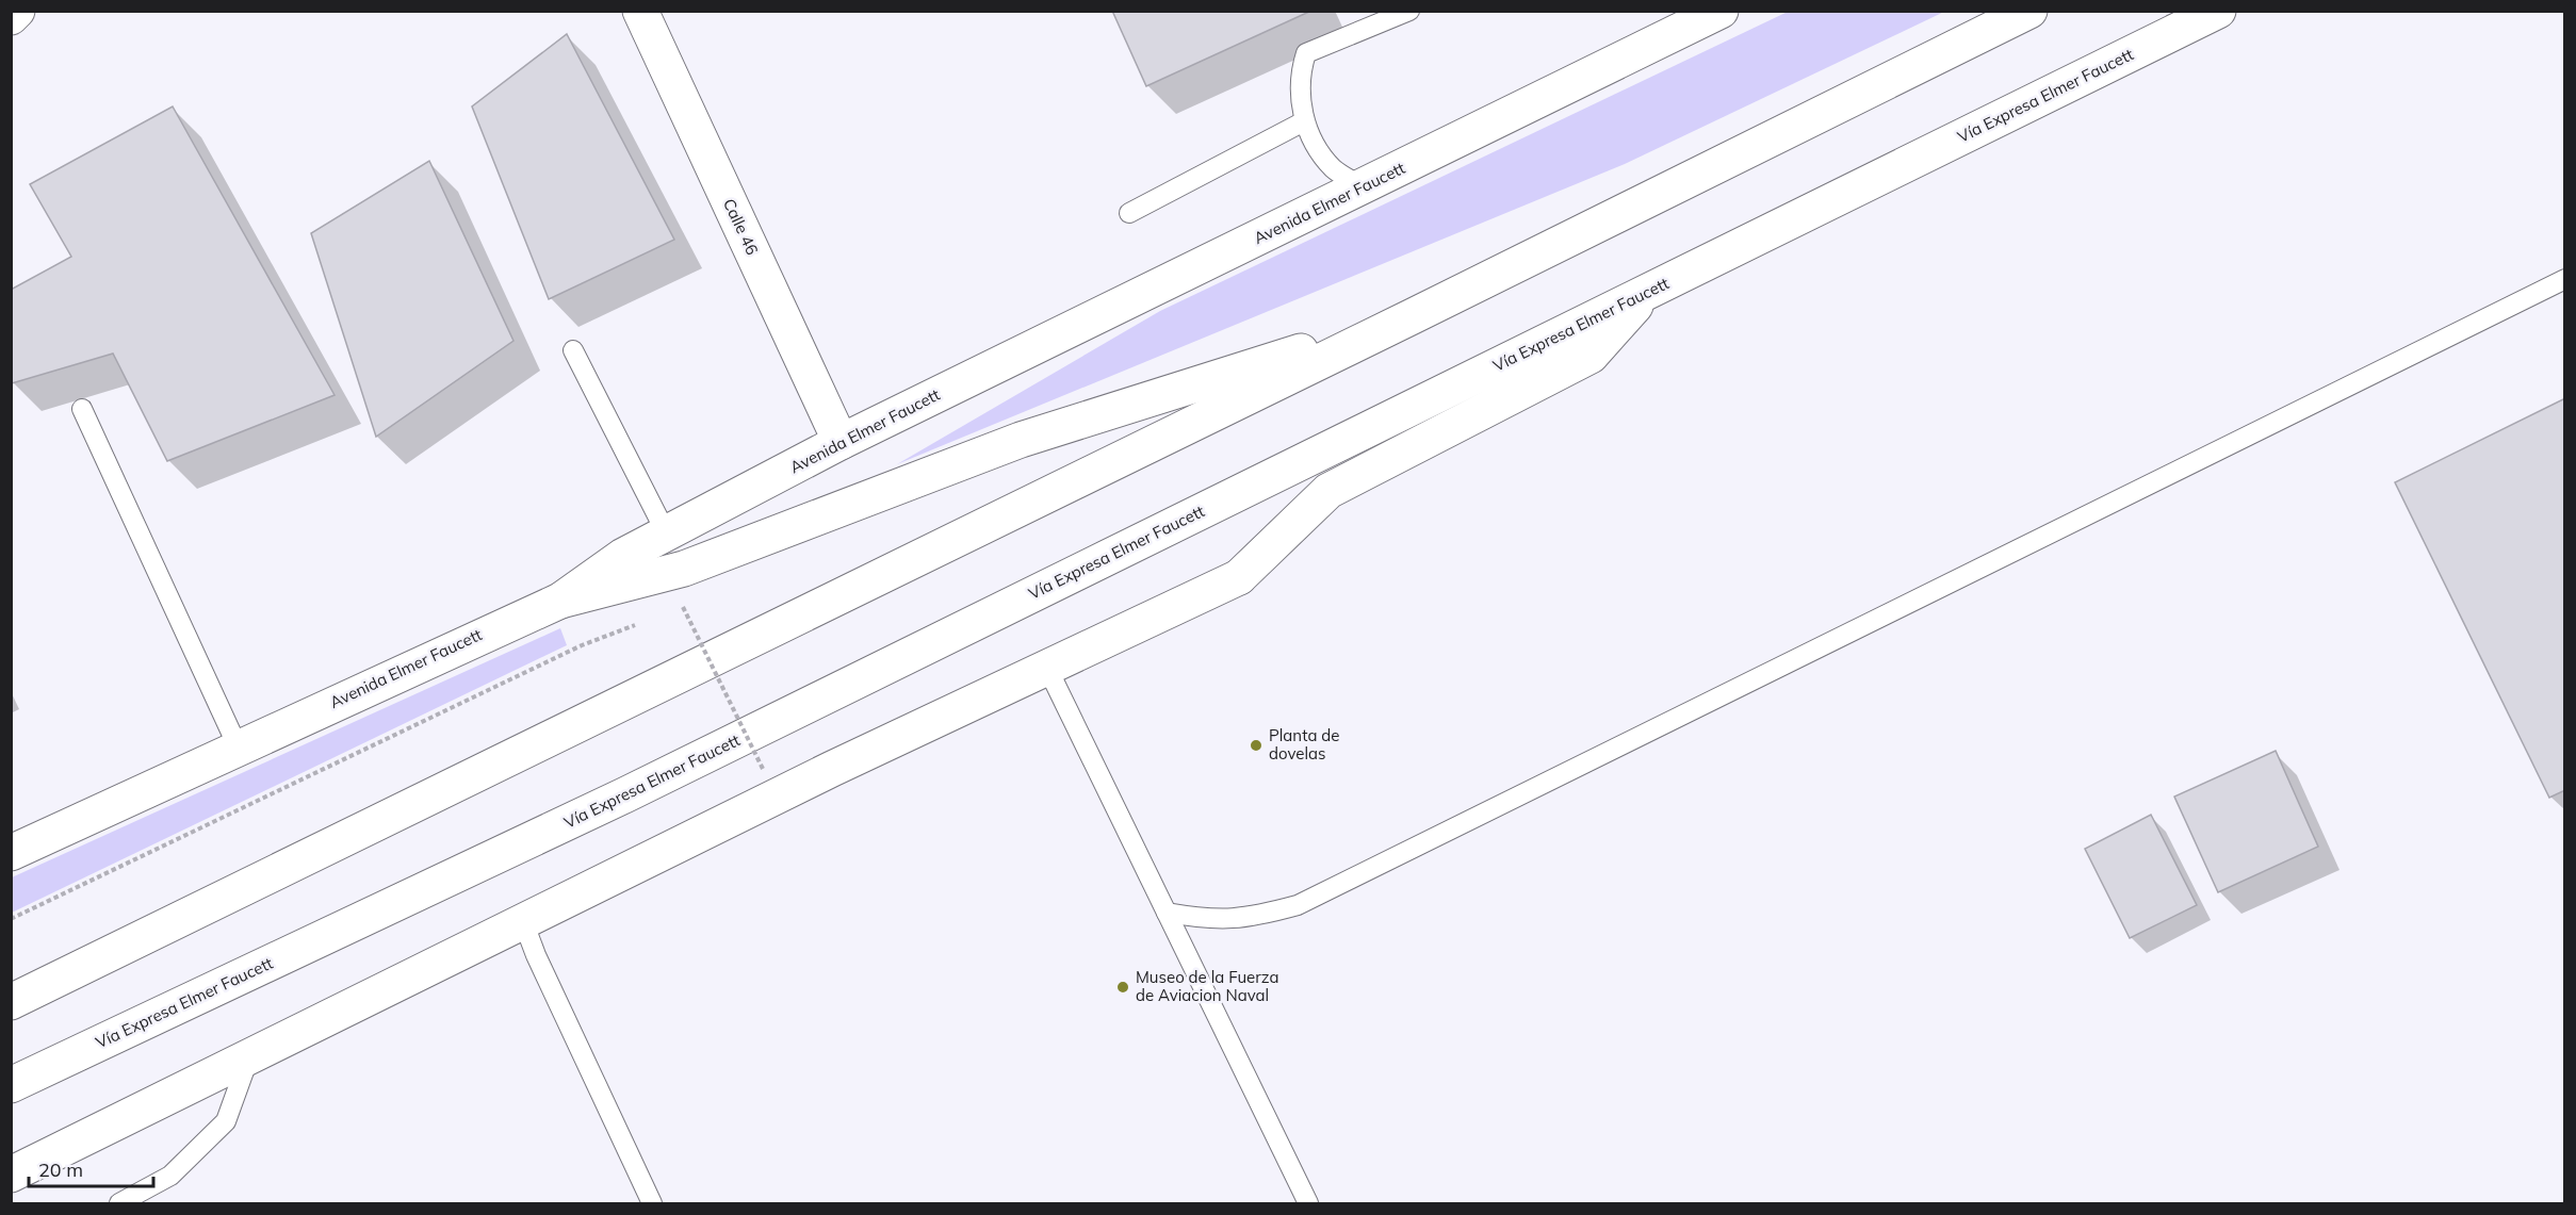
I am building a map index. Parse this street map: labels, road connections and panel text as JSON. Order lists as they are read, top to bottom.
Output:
{
  "streets": {
    "main road": ["Vía Expresa Elmer Faucett", "Avenida Elmer Faucett", "Calle 46"]
  },
  "crossings": [
    ["Avenida Elmer Faucett", "Calle 46"]
  ],
  "places": ["Planta de dovelas", "Museo de la Fuerza de Aviacion Naval"],
  "scale_bar": "20 m"
}
